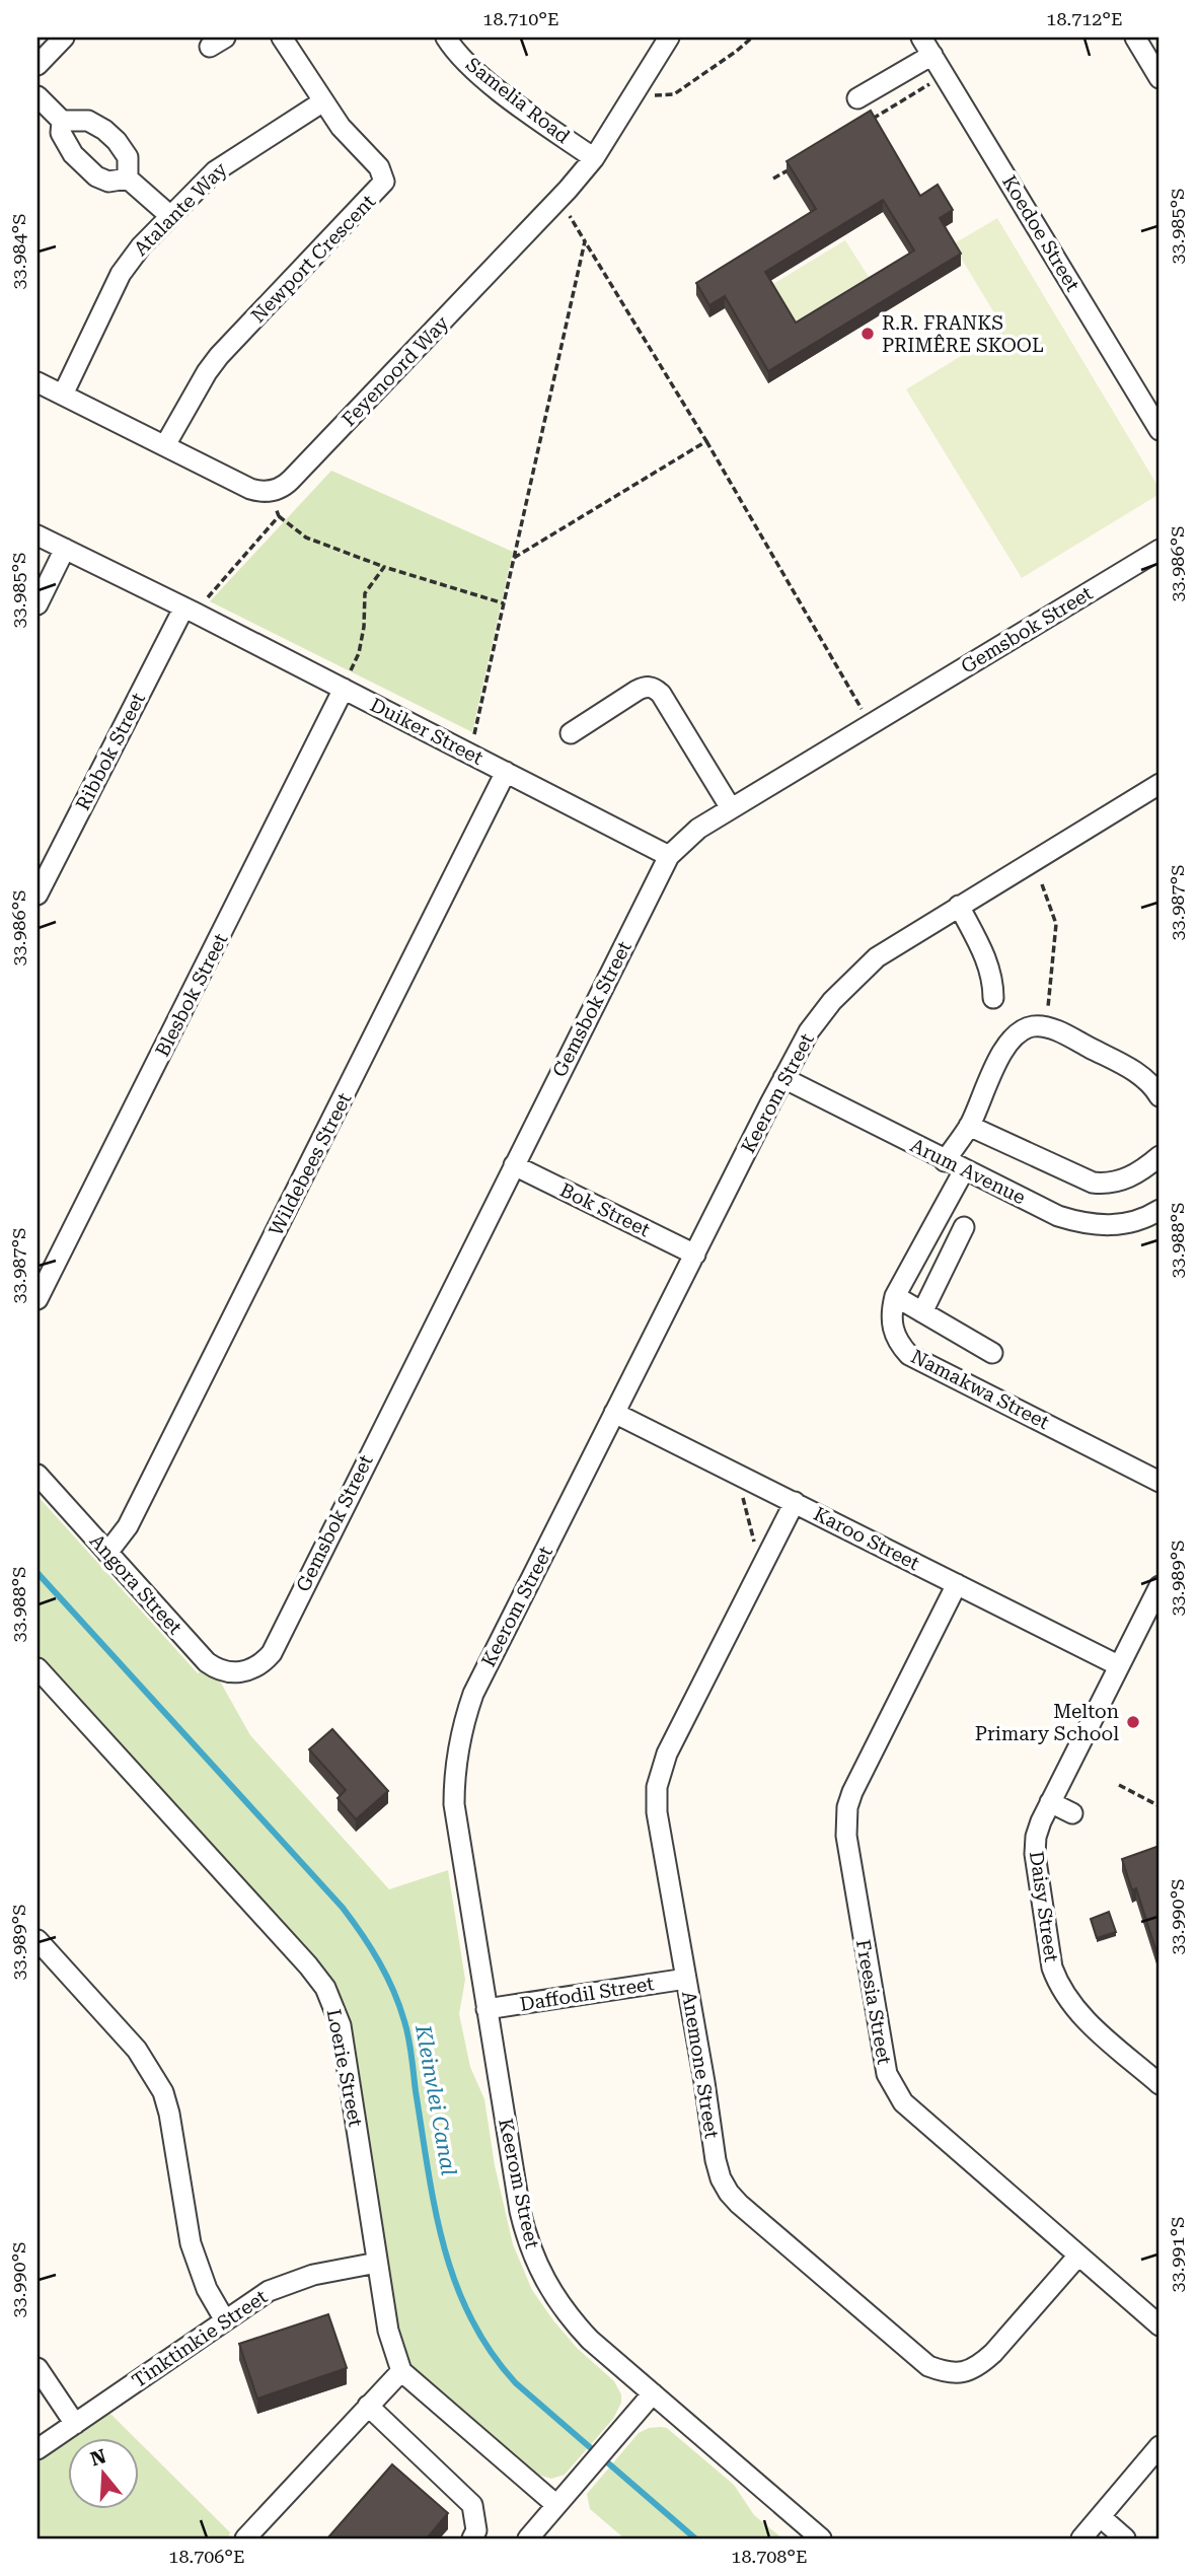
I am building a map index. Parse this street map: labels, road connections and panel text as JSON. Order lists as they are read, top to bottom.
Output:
{
  "streets": {
    "street": [
      "Samelia Road",
      "Atalante Way",
      "Koedoe Street",
      "Newport Crescent",
      "Feyenoord Way",
      "Gemsbok Street",
      "Duiker Street",
      "Ribbok Street",
      "Blesbok Street",
      "Keerom Street",
      "Wildebees Street",
      "Arum Avenue",
      "Bok Street",
      "Namakwa Street",
      "Karoo Street",
      "Angora Street",
      "Daisy Street",
      "Daffodil Street",
      "Freesia Street",
      "Anemone Street",
      "Loerie Street",
      "Tinktinkie Street"
    ]
  },
  "crossings": [
    ["Samelia Road", "Feyenoord Way"],
    ["Atalante Way", "Newport Crescent"],
    ["Gemsbok Street", "Duiker Street"],
    ["Gemsbok Street", "Bok Street"],
    ["Gemsbok Street", "Angora Street"],
    ["Duiker Street", "Ribbok Street"],
    ["Duiker Street", "Blesbok Street"],
    ["Duiker Street", "Wildebees Street"],
    ["Keerom Street", "Arum Avenue"],
    ["Keerom Street", "Bok Street"],
    ["Keerom Street", "Karoo Street"],
    ["Keerom Street", "Daffodil Street"],
    ["Wildebees Street", "Angora Street"],
    ["Arum Avenue", "Namakwa Street"],
    ["Karoo Street", "Daisy Street"],
    ["Karoo Street", "Freesia Street"],
    ["Karoo Street", "Anemone Street"],
    ["Daffodil Street", "Anemone Street"],
    ["Freesia Street", "Anemone Street"],
    ["Loerie Street", "Tinktinkie Street"]
  ],
  "water": ["Kleinvlei Canal"],
  "places": ["R.R. FRANKS PRIMÊRE SKOOL", "Melton Primary School"],
  "north": "top",
  "coordinates": [
    "18.710°E",
    "18.712°E",
    "33.985°S",
    "33.984°S",
    "33.986°S",
    "33.987°S",
    "33.988°S",
    "33.989°S",
    "33.990°S",
    "33.991°S",
    "18.706°E",
    "18.708°E"
  ]
}
